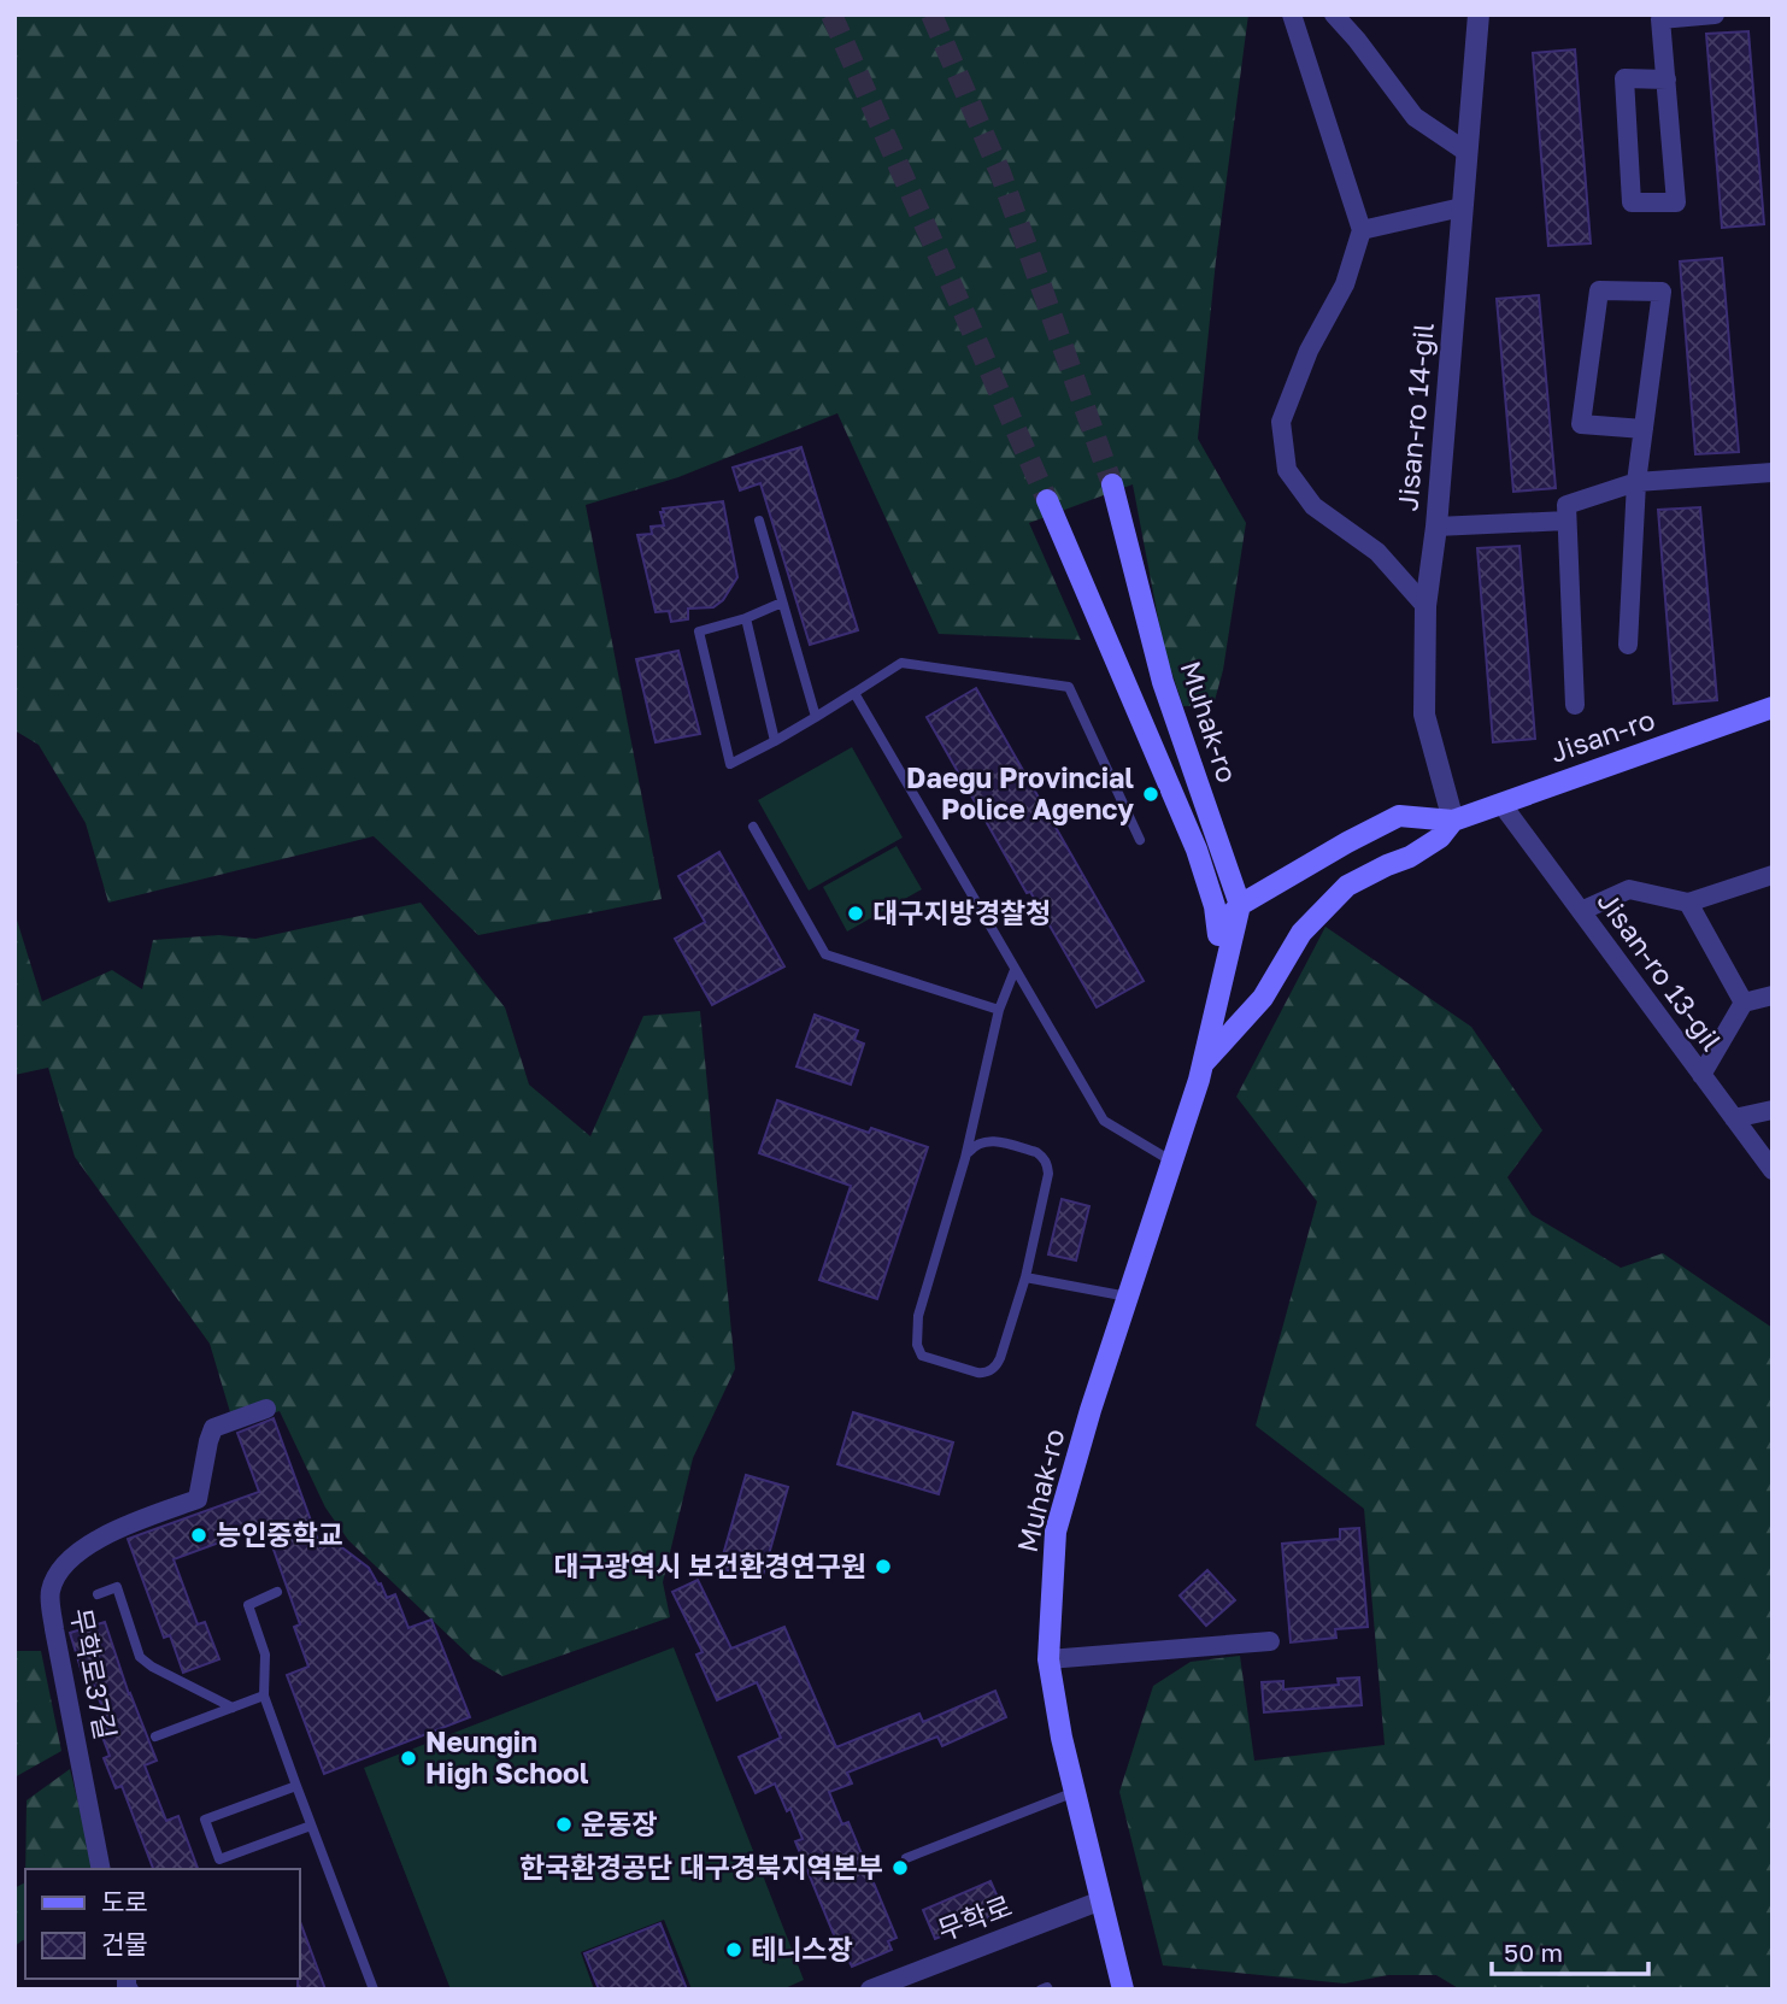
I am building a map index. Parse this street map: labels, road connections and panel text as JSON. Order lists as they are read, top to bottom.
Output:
{
  "streets": {
    "main road": ["Muhak-ro", "Jisan-ro"],
    "street": [
      "Jisan-ro 14-gil",
      "Jisan-ro 13-gil",
      "무학로37길",
      "무학로"
    ]
  },
  "crossings": [
    ["Jisan-ro 14-gil", "Jisan-ro"],
    ["Muhak-ro", "Jisan-ro"],
    ["Muhak-ro", "무학로"],
    ["Jisan-ro", "Jisan-ro 13-gil"]
  ],
  "places": [
    "Daegu Provincial Police Agency",
    "대구지방경찰청",
    "능인중학교",
    "대구광역시 보건환경연구원",
    "Neungin High School",
    "운동장",
    "한국환경공단 대구경북지역본부",
    "테니스장"
  ],
  "legend": ["도로", "건물"],
  "scale_bar": "50 m"
}
